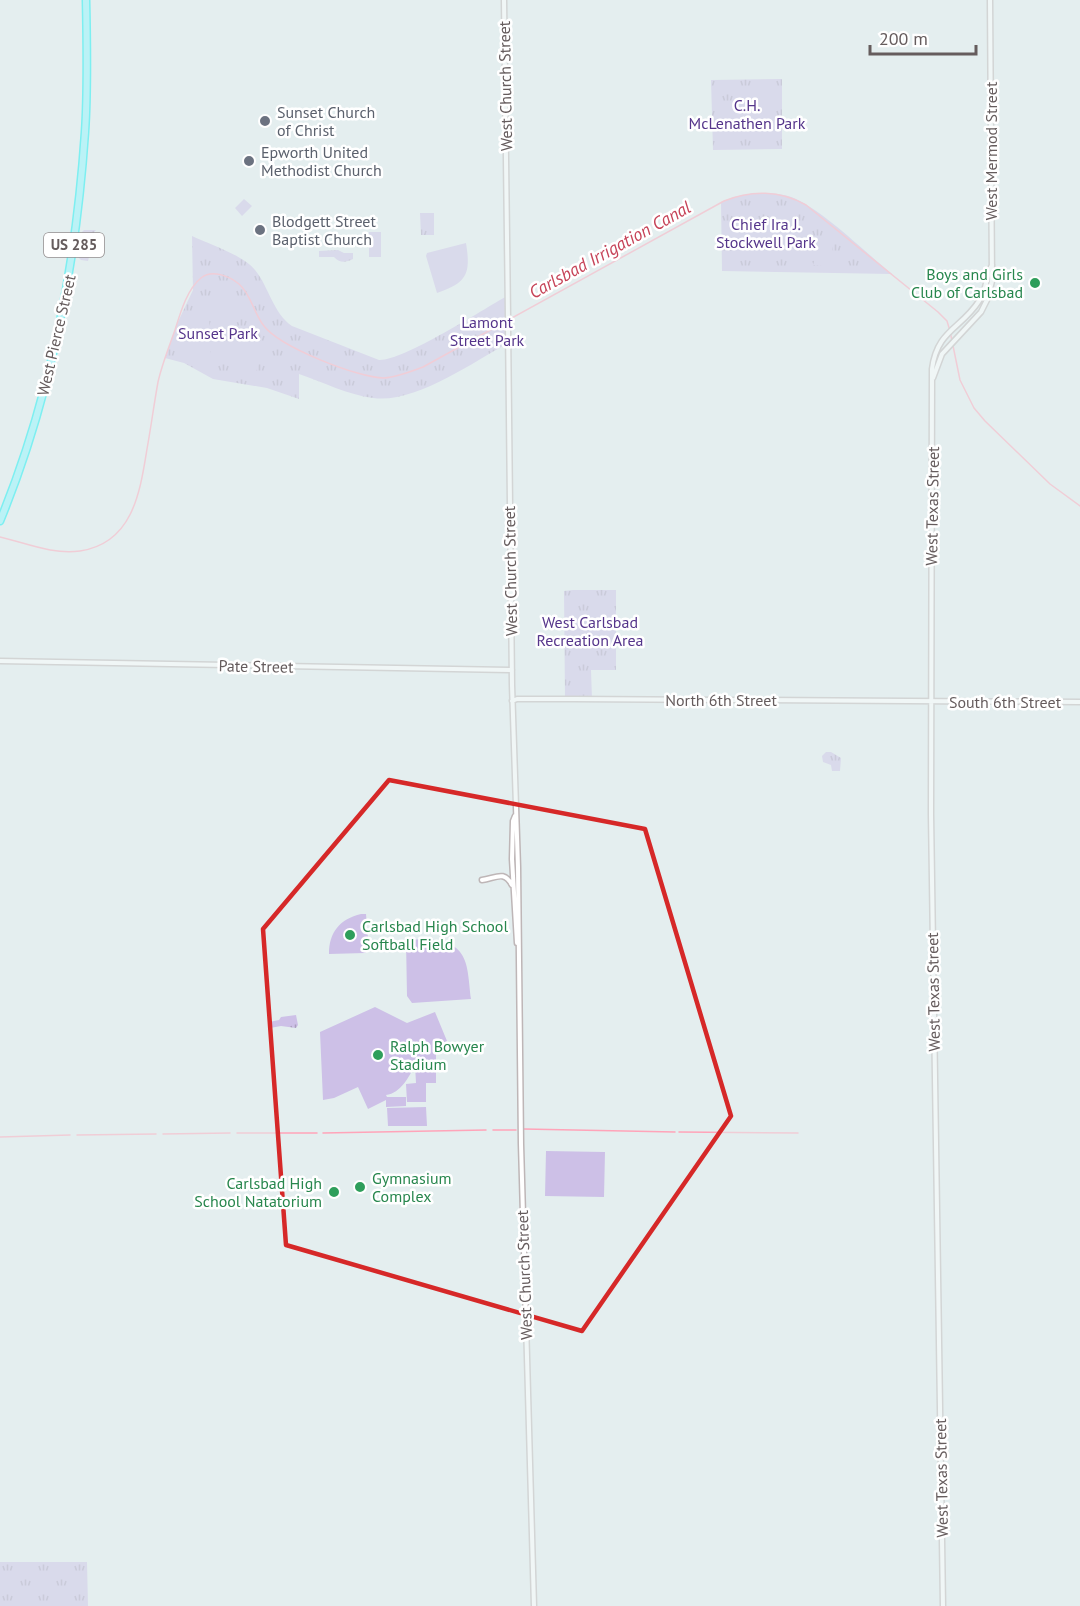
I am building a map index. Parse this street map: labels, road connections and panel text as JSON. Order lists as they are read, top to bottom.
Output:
{
  "streets": {
    "highway": ["US 285", "West Pierce Street"],
    "street": [
      "West Church Street",
      "West Mermod Street",
      "West Texas Street",
      "Pate Street",
      "North 6th Street",
      "South 6th Street"
    ]
  },
  "crossings": [
    ["West Church Street", "Pate Street"],
    ["West Church Street", "North 6th Street"],
    ["West Mermod Street", "West Texas Street"],
    ["West Texas Street", "North 6th Street"],
    ["West Texas Street", "South 6th Street"],
    ["North 6th Street", "South 6th Street"]
  ],
  "water": ["Carlsbad Irrigation Canal"],
  "parks": [
    "C.H. McLenathen Park",
    "Chief Ira J. Stockwell Park",
    "Lamont Street Park",
    "Sunset Park",
    "West Carlsbad Recreation Area"
  ],
  "places": [
    "Sunset Church of Christ",
    "Epworth United Methodist Church",
    "Blodgett Street Baptist Church",
    "Boys and Girls Club of Carlsbad",
    "Carlsbad High School Softball Field",
    "Ralph Bowyer Stadium",
    "Gymnasium Complex",
    "Carlsbad High School Natatorium"
  ],
  "scale_bar": "200 m"
}
